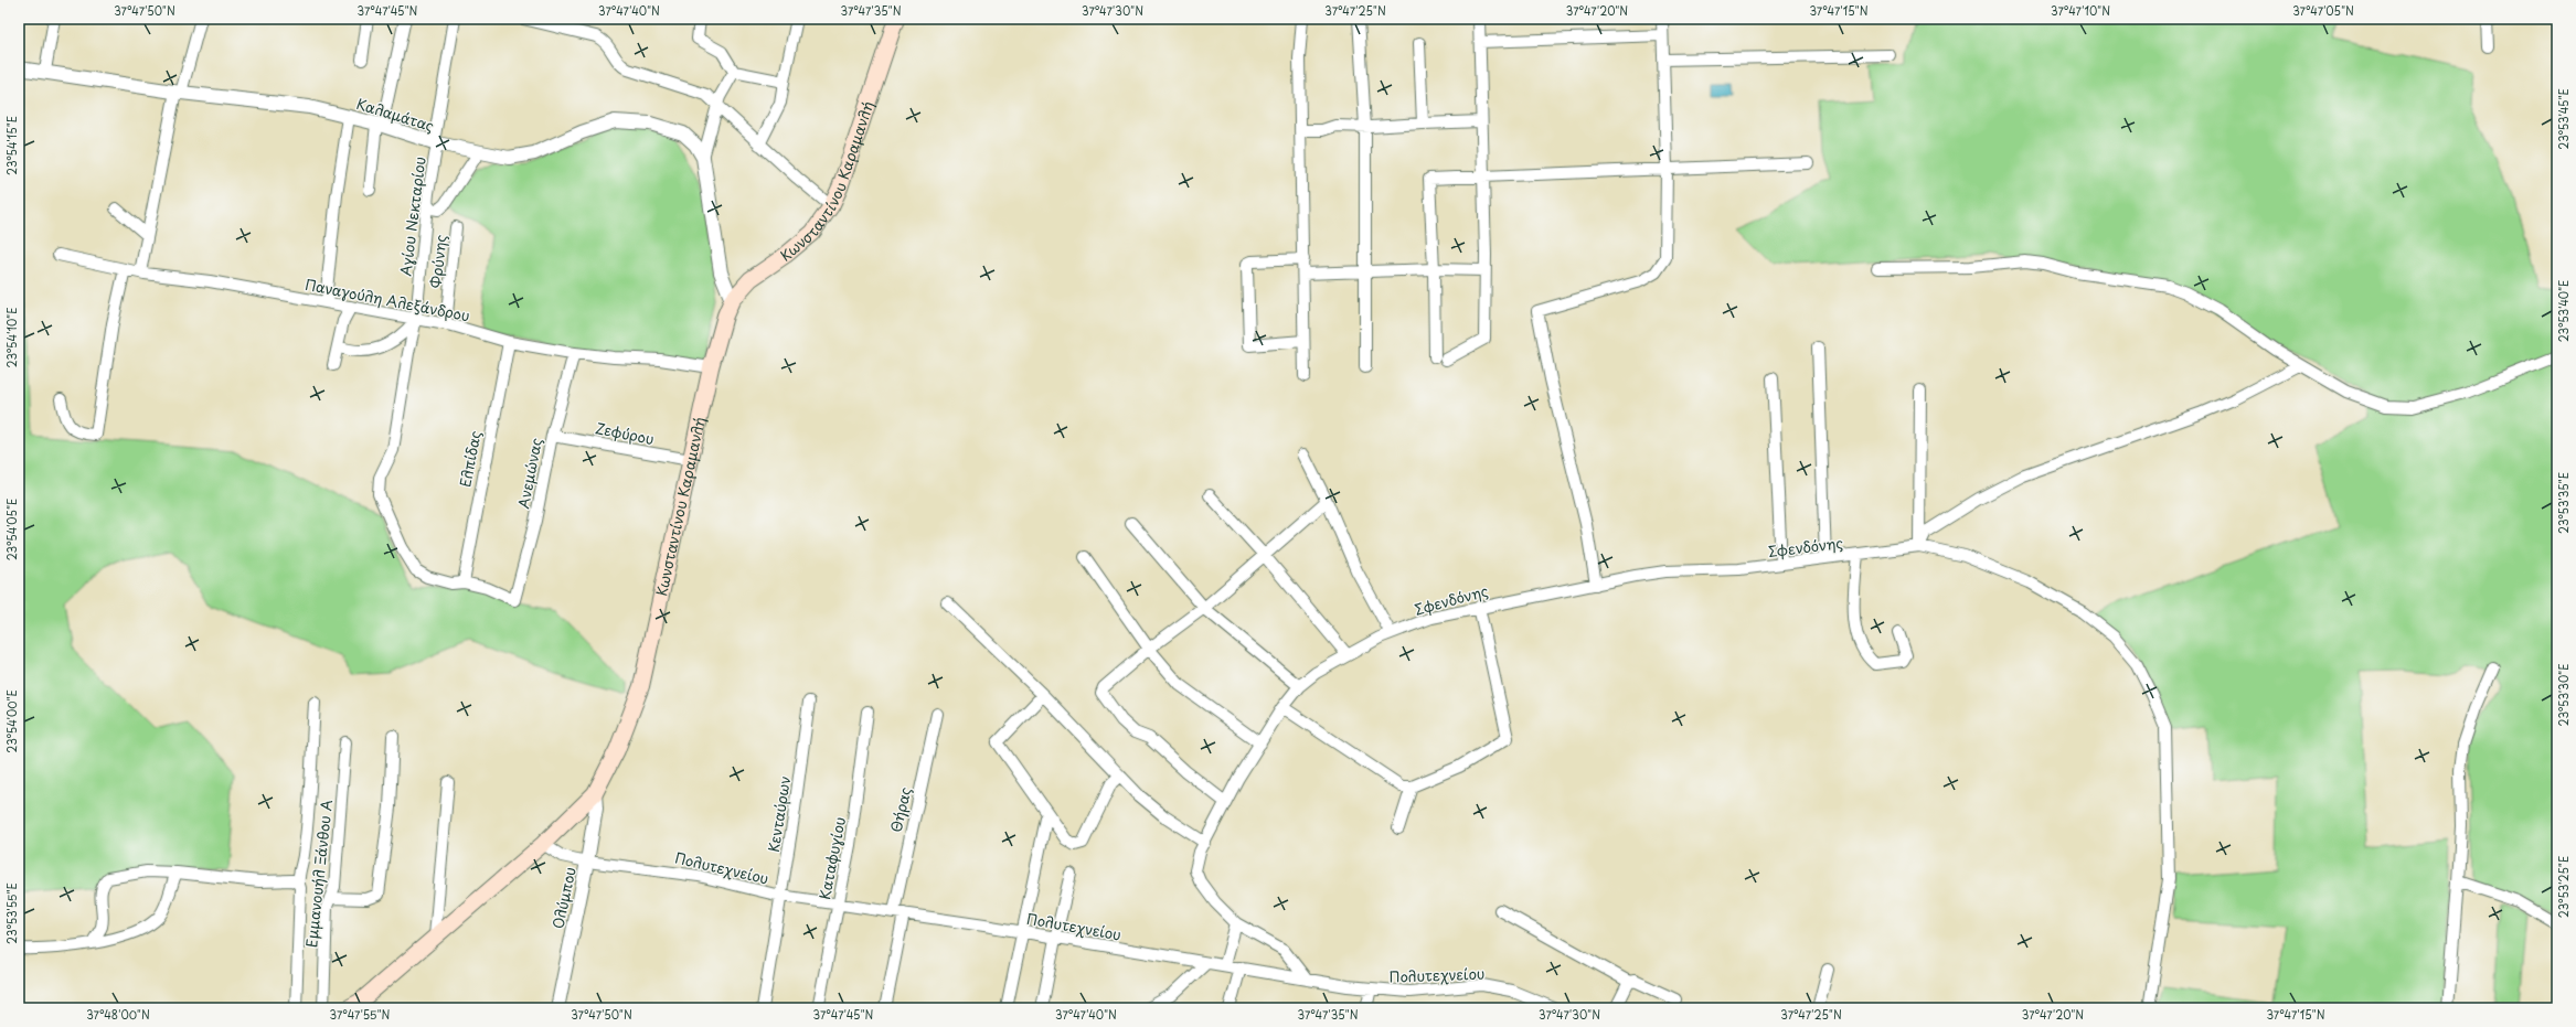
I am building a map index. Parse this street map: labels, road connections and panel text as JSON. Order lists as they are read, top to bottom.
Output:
{
  "streets": {
    "main road": ["Κωνσταντίνου Καραμανλή"],
    "street": [
      "Καλαμάτας",
      "Αγίου Νεκταρίου",
      "Φρύνης",
      "Παναγούλη Αλεξάνδρου",
      "Ζεφύρου",
      "Ελπίδας",
      "Ανεμώνας",
      "Σφενδόνης",
      "Θήρας",
      "Κενταύρων",
      "Καταφυγίου",
      "Πολυτεχνείου",
      "Εμμανουήλ Ξάνθου Α",
      "Ολύμπου"
    ]
  },
  "crossings": [
    ["Καλαμάτας", "Κωνσταντίνου Καραμανλή"],
    ["Καλαμάτας", "Αγίου Νεκταρίου"],
    ["Κωνσταντίνου Καραμανλή", "Παναγούλη Αλεξάνδρου"],
    ["Κωνσταντίνου Καραμανλή", "Ζεφύρου"],
    ["Κωνσταντίνου Καραμανλή", "Πολυτεχνείου"],
    ["Κωνσταντίνου Καραμανλή", "Ολύμπου"],
    ["Αγίου Νεκταρίου", "Παναγούλη Αλεξάνδρου"],
    ["Αγίου Νεκταρίου", "Ελπίδας"],
    ["Αγίου Νεκταρίου", "Ανεμώνας"],
    ["Φρύνης", "Παναγούλη Αλεξάνδρου"],
    ["Παναγούλη Αλεξάνδρου", "Ελπίδας"],
    ["Παναγούλη Αλεξάνδρου", "Ανεμώνας"],
    ["Ζεφύρου", "Ανεμώνας"],
    ["Θήρας", "Πολυτεχνείου"],
    ["Κενταύρων", "Πολυτεχνείου"],
    ["Καταφυγίου", "Πολυτεχνείου"],
    ["Πολυτεχνείου", "Ολύμπου"]
  ],
  "coordinates": [
    "37°47'50\"N",
    "37°47'45\"N",
    "37°47'40\"N",
    "37°47'35\"N",
    "37°47'30\"N",
    "37°47'25\"N",
    "37°47'20\"N",
    "37°47'15\"N",
    "37°47'10\"N",
    "37°47'05\"N",
    "23°53'45\"E",
    "23°54'15\"E",
    "23°53'40\"E",
    "23°54'10\"E",
    "23°53'35\"E",
    "23°54'05\"E",
    "23°53'30\"E",
    "23°54'00\"E",
    "23°53'25\"E",
    "23°53'55\"E",
    "37°48'00\"N",
    "37°47'55\"N"
  ]
}
